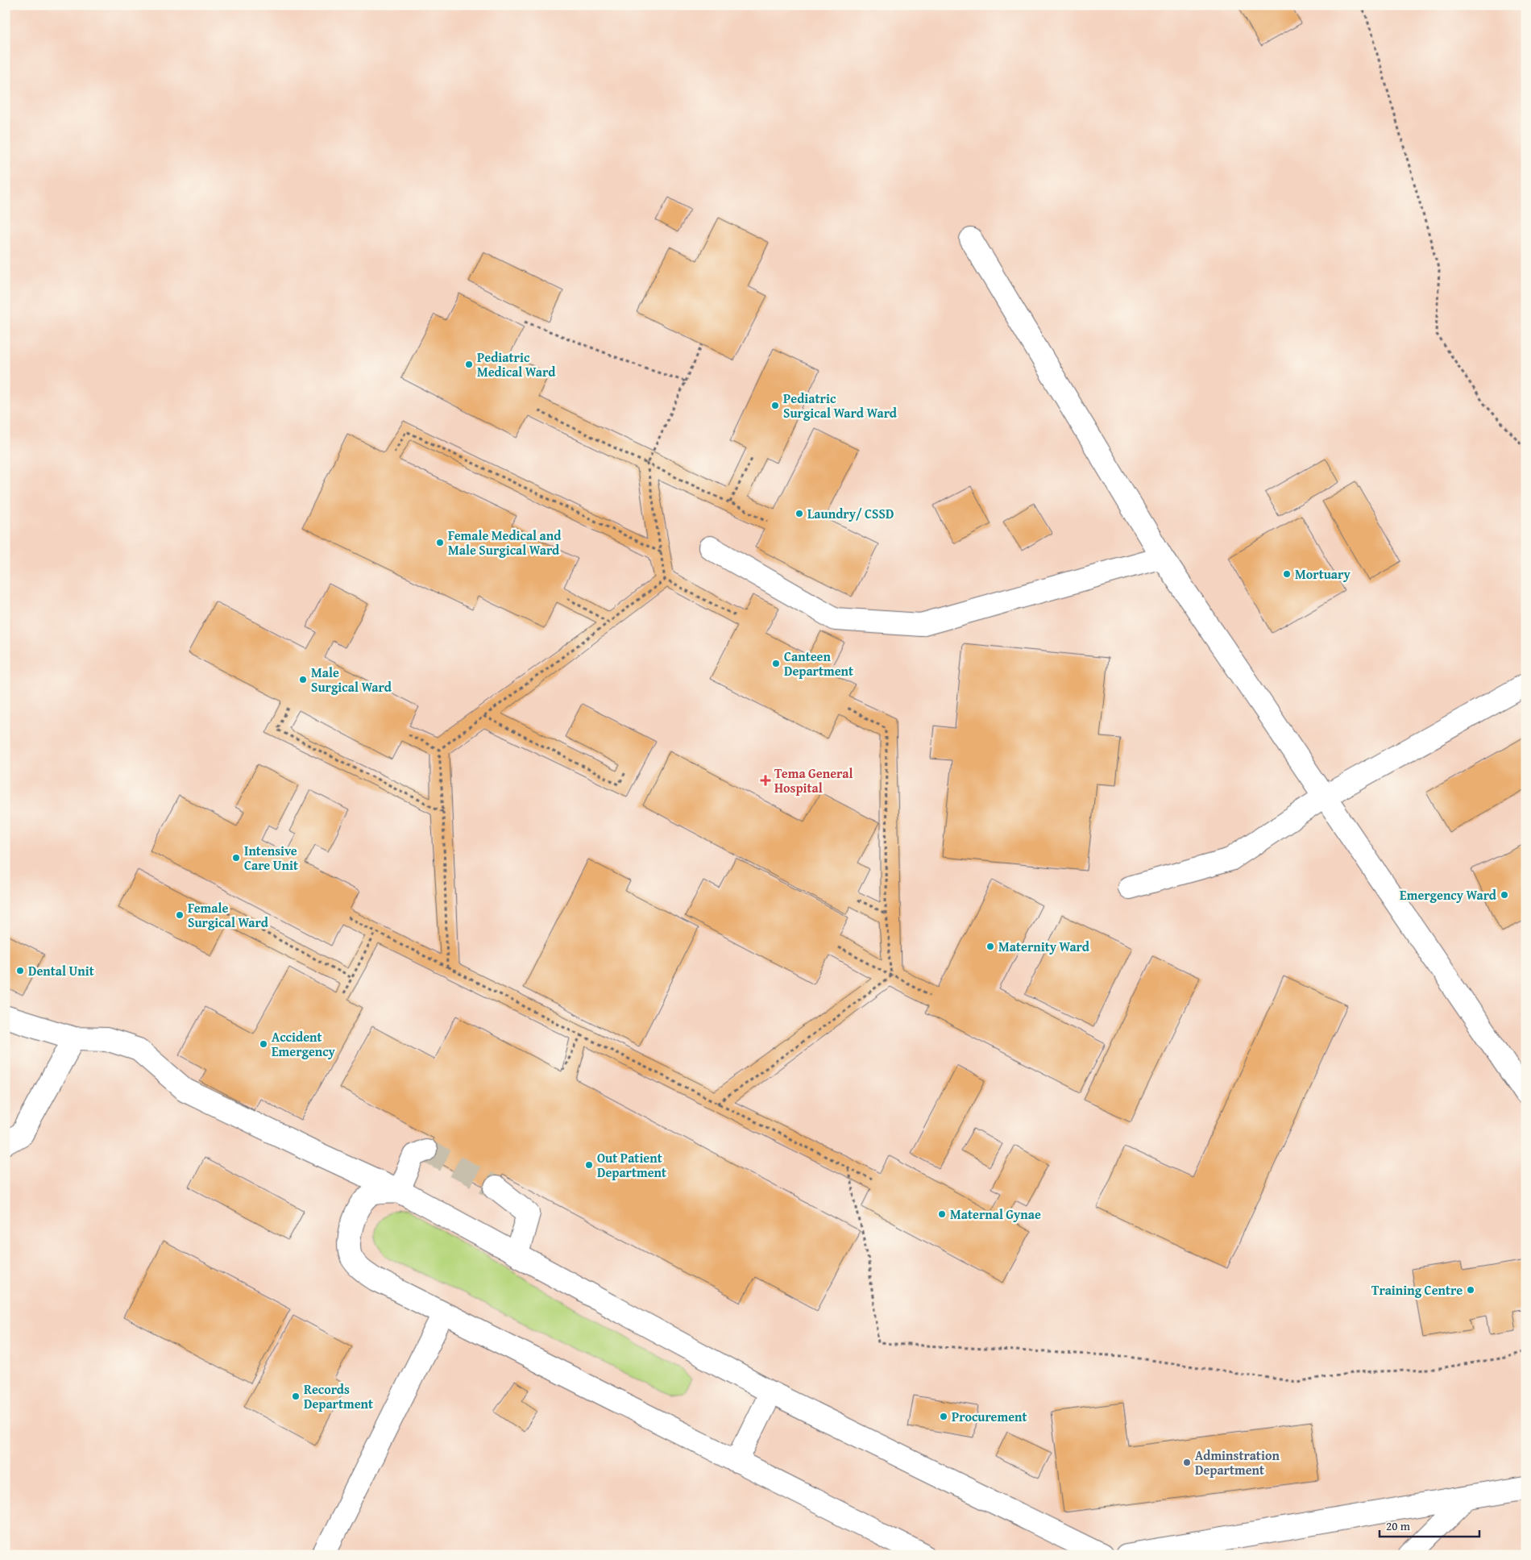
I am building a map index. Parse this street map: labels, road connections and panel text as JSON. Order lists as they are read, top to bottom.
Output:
{
  "places": {
    "other": [
      "Pediatric Medical Ward",
      "Pediatric Surgical Ward Ward",
      "Laundry/ CSSD",
      "Female Medical and Male Surgical Ward",
      "Mortuary",
      "Canteen Department",
      "Male Surgical Ward",
      "Intensive Care Unit",
      "Emergency Ward",
      "Female Surgical Ward",
      "Maternity Ward",
      "Dental Unit",
      "Accident Emergency",
      "Out Patient Department",
      "Maternal Gynae",
      "Training Centre",
      "Records Department",
      "Procurement",
      "Adminstration Department"
    ],
    "health": ["Tema General Hospital"]
  },
  "scale_bar": "20 m"
}
